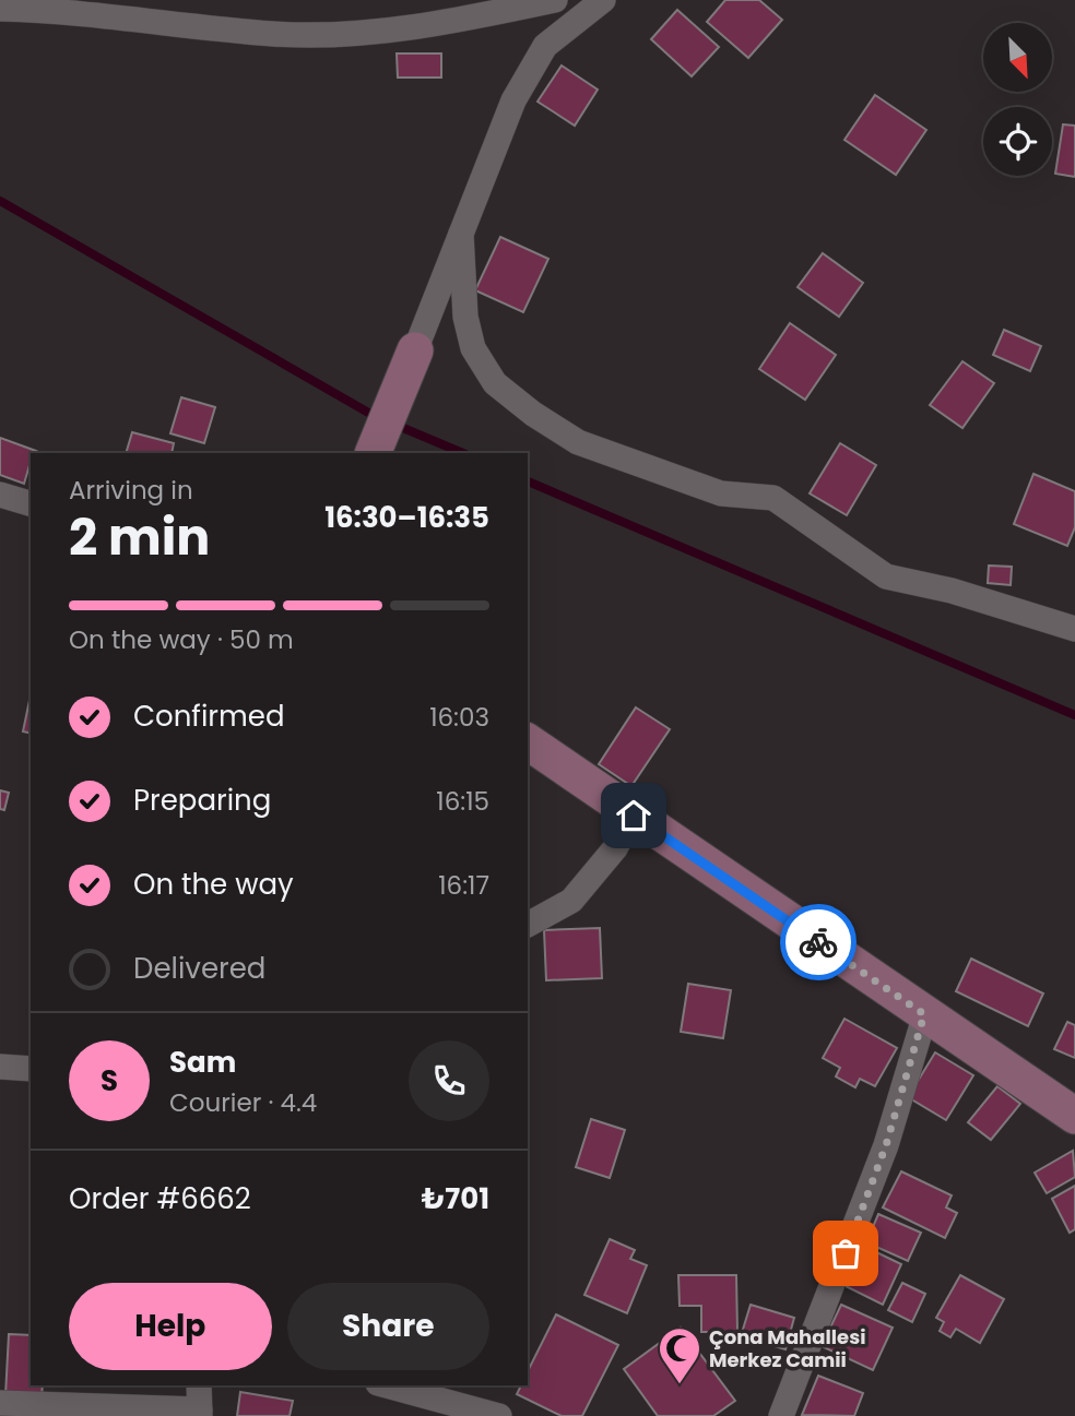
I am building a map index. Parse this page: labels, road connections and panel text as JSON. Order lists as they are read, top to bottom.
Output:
{
  "places": {
    "mosque": ["Çona Mahallesi Merkez Camii"]
  },
  "north": "bottom right",
  "page": {
    "heading": ["2 min", "Arriving in", "16:30–16:35"],
    "panel": [
      "Sam",
      "Courier · 4.4",
      "Order #6662",
      "₺701"
    ],
    "bar": "On the way · 50 m",
    "list": [
      ["Confirmed", "16:03"],
      ["Preparing", "16:15"],
      ["On the way", "16:17"],
      "Delivered"
    ],
    "round": "S",
    "buttons": ["Help", "Share"]
  }
}
